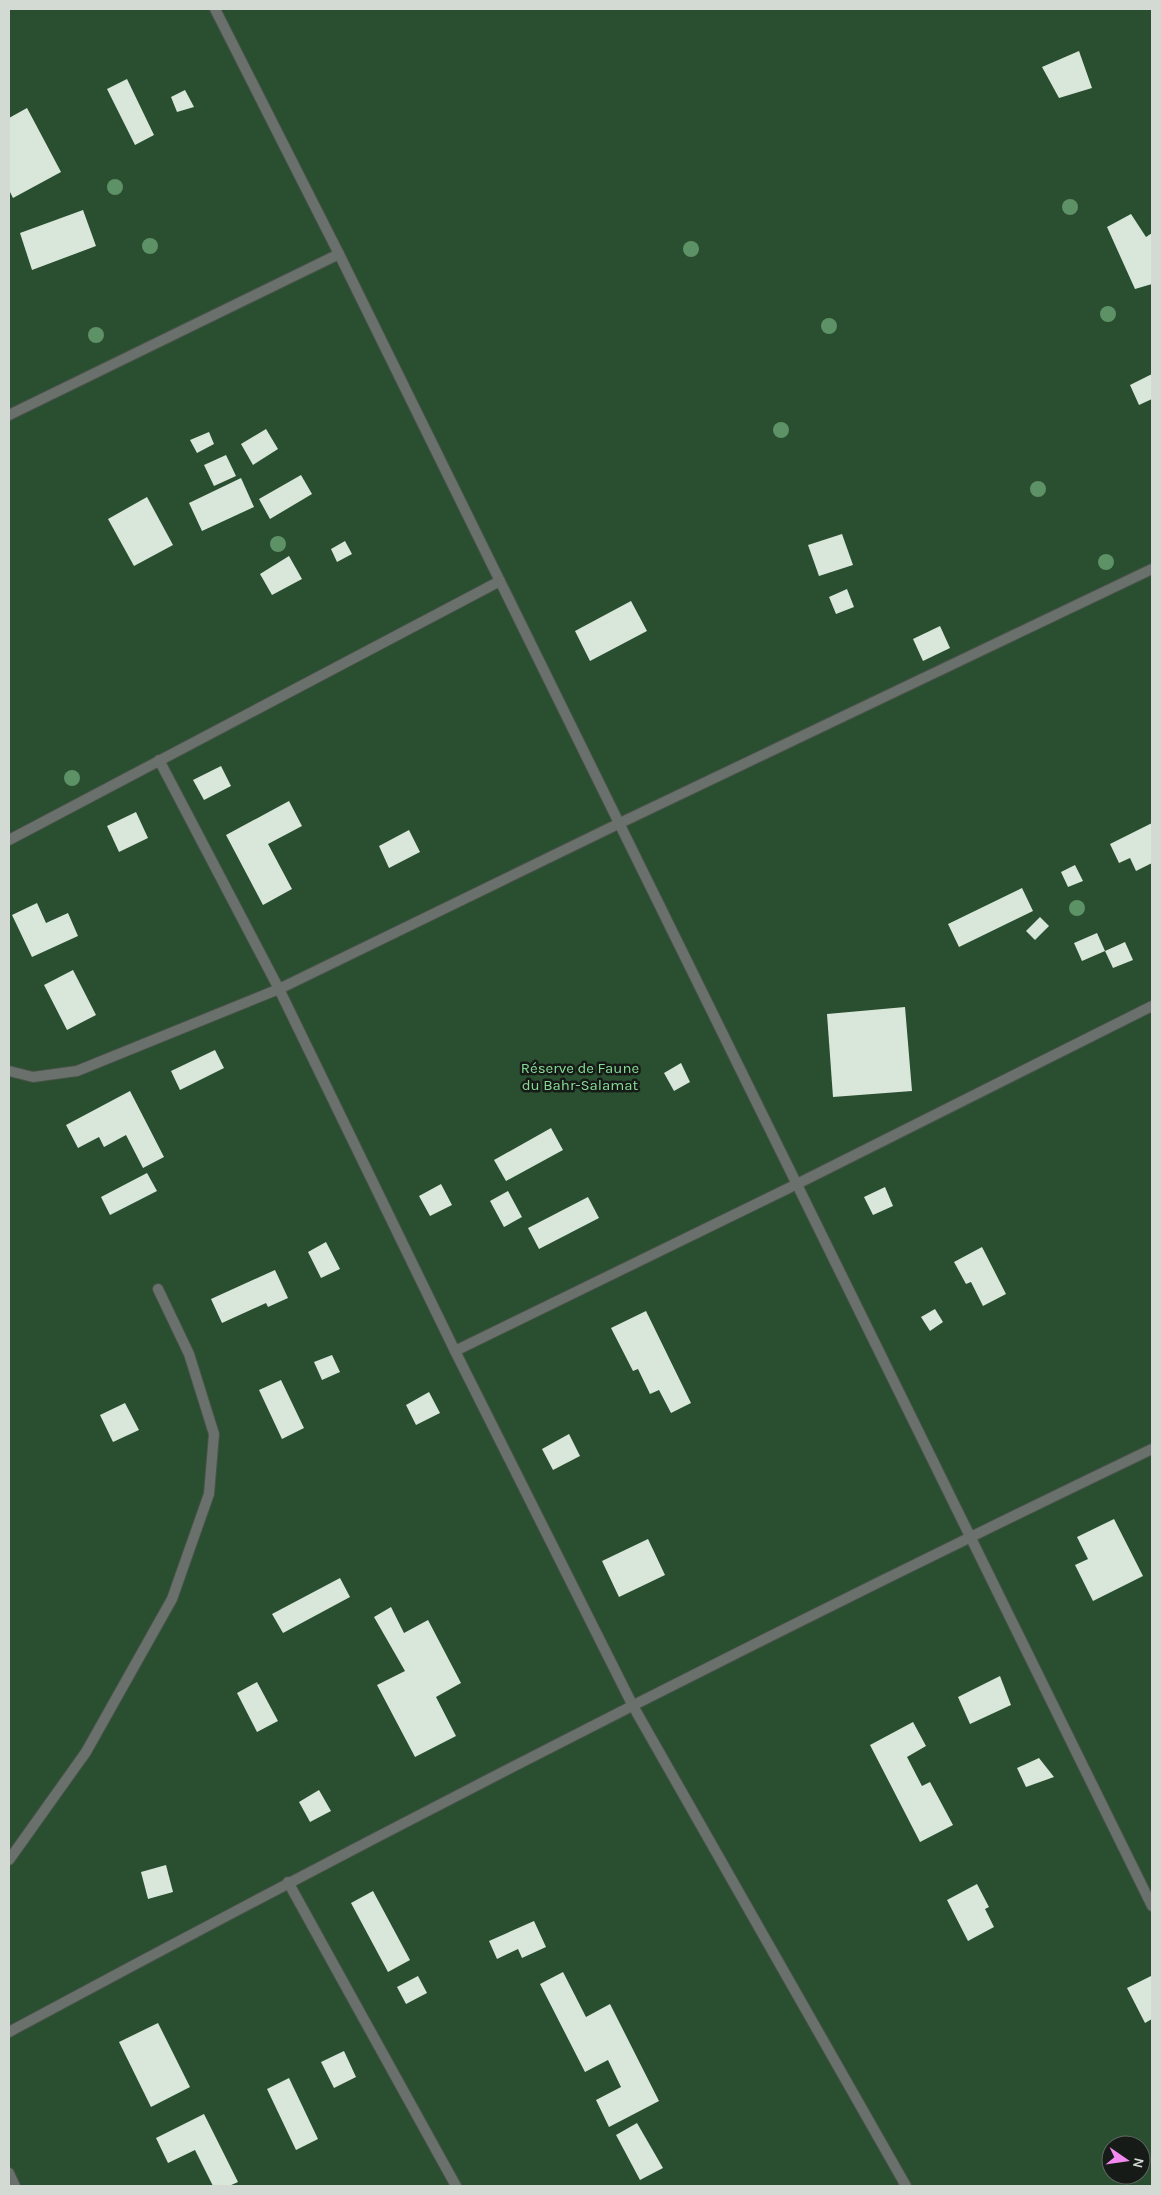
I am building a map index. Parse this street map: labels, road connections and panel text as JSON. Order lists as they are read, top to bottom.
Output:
{
  "parks": ["Réserve de Faune du Bahr-Salamat"],
  "north": "right"
}
